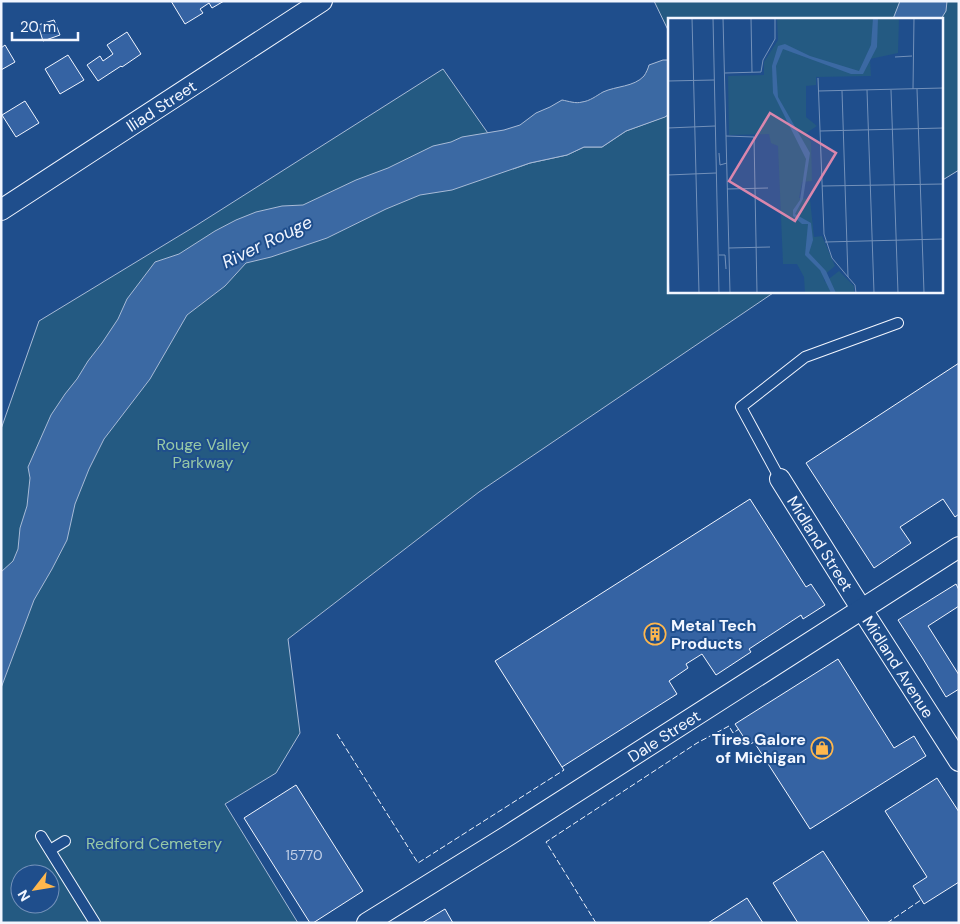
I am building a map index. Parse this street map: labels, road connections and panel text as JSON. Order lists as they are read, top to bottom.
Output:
{
  "streets": {
    "street": [
      "Iliad Street",
      "Midland Street",
      "Midland Avenue",
      "Dale Street"
    ]
  },
  "crossings": [
    ["Midland Street", "Midland Avenue"],
    ["Midland Street", "Dale Street"],
    ["Midland Avenue", "Dale Street"]
  ],
  "water": ["River Rouge"],
  "parks": ["Rouge Valley Parkway", "Redford Cemetery"],
  "places": {
    "building": ["Metal Tech Products"],
    "shop": ["Tires Galore of Michigan"]
  },
  "house_numbers": ["15770"],
  "scale_bar": "20 m",
  "north": "bottom left"
}
